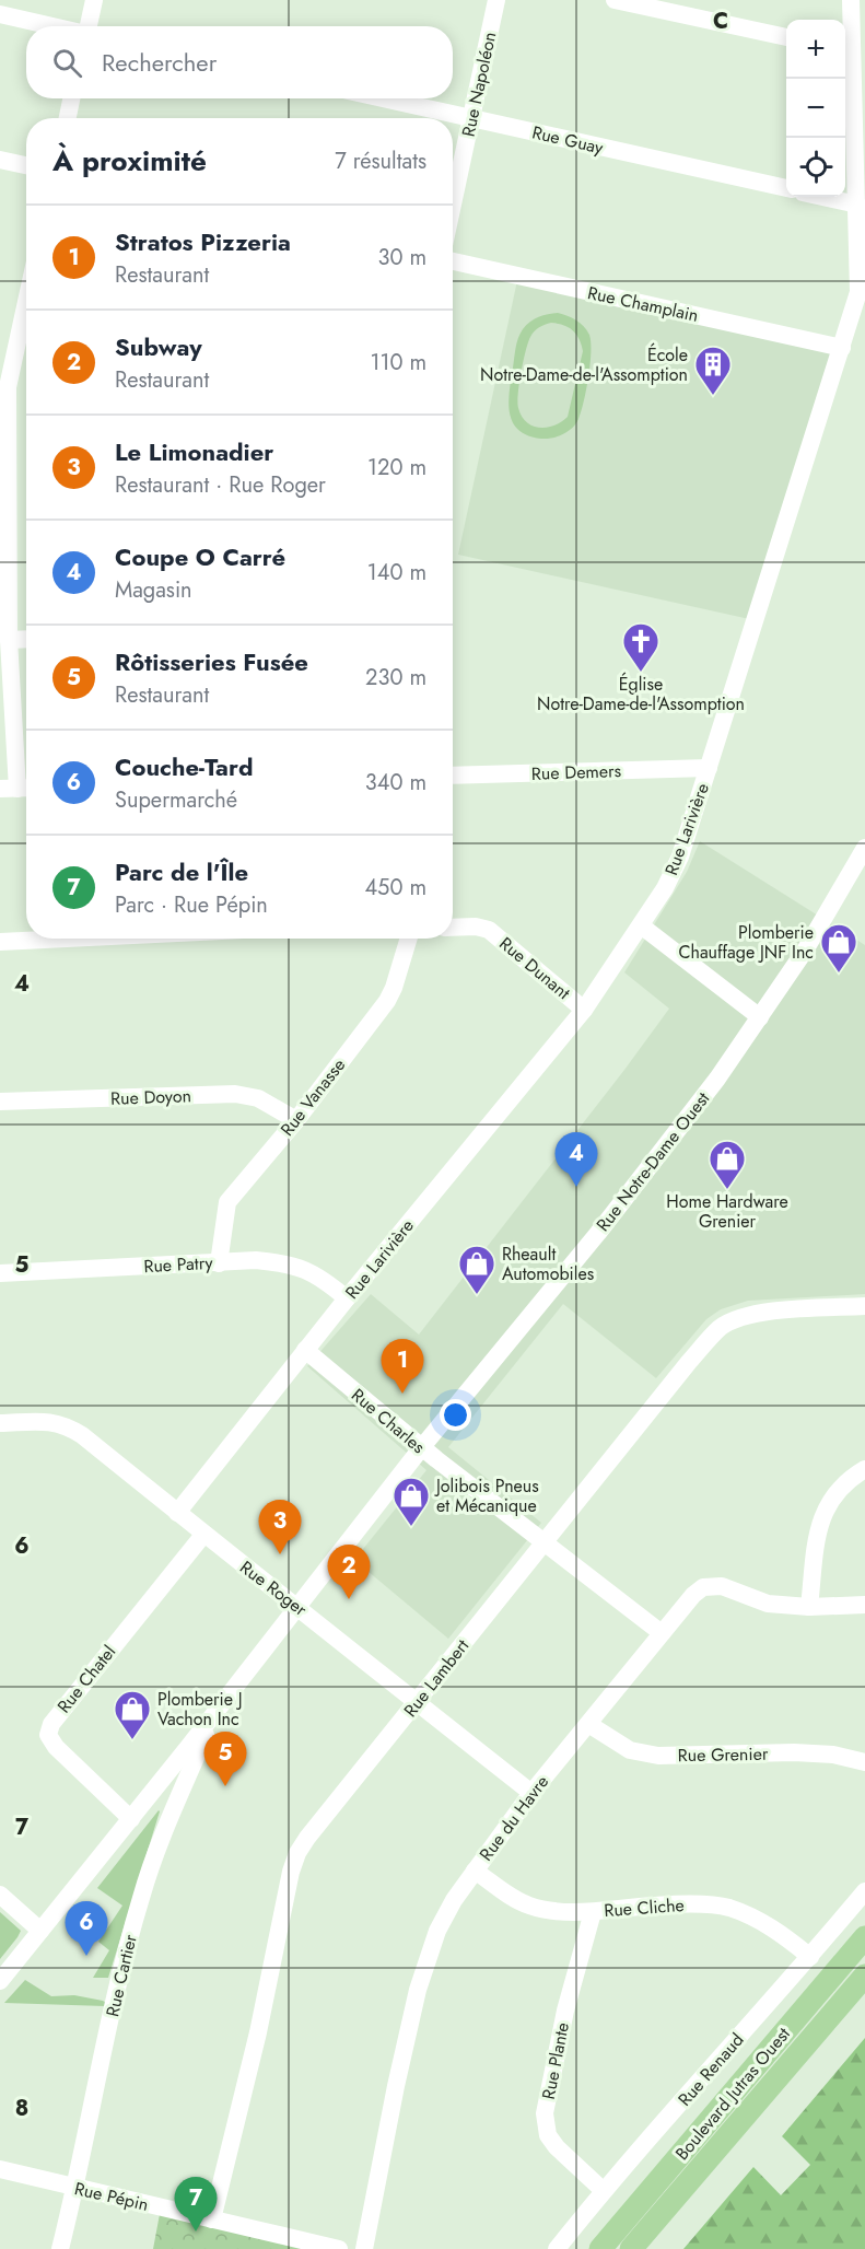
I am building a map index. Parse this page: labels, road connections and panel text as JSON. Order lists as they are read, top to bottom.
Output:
{
  "streets": {
    "main road": ["Boulevard Jutras Ouest"],
    "street": [
      "Rue Napoléon",
      "Rue Guay",
      "Rue Champlain",
      "Rue Demers",
      "Rue Larivière",
      "Rue Dunant",
      "Rue Doyon",
      "Rue Vanasse",
      "Rue Notre-Dame Ouest",
      "Rue Patry",
      "Rue Charles",
      "Rue Roger",
      "Rue Lambert",
      "Rue Chatel",
      "Rue Grenier",
      "Rue du Havre",
      "Rue Cliche",
      "Rue Cartier",
      "Rue Plante",
      "Rue Renaud",
      "Rue Pépin"
    ]
  },
  "crossings": [
    ["Rue Napoléon", "Rue Guay"],
    ["Rue Champlain", "Rue Larivière"],
    ["Rue Demers", "Rue Larivière"],
    ["Rue Larivière", "Rue Dunant"],
    ["Rue Larivière", "Rue Patry"],
    ["Rue Larivière", "Rue Charles"],
    ["Rue Larivière", "Rue Roger"],
    ["Rue Doyon", "Rue Vanasse"],
    ["Rue Vanasse", "Rue Patry"],
    ["Rue Notre-Dame Ouest", "Rue Charles"],
    ["Rue Notre-Dame Ouest", "Rue Roger"],
    ["Rue Notre-Dame Ouest", "Rue Chatel"],
    ["Rue Notre-Dame Ouest", "Rue Cartier"],
    ["Rue Charles", "Rue Lambert"],
    ["Rue Charles", "Rue du Havre"],
    ["Rue Roger", "Rue Lambert"],
    ["Rue Roger", "Rue Chatel"],
    ["Rue Roger", "Rue du Havre"],
    ["Rue Lambert", "Rue Pépin"],
    ["Rue Grenier", "Rue du Havre"],
    ["Rue du Havre", "Rue Cliche"],
    ["Rue Cliche", "Rue Plante"],
    ["Rue Cliche", "Rue Renaud"],
    ["Rue Cartier", "Rue Pépin"],
    ["Rue Plante", "Rue Renaud"]
  ],
  "places": {
    "building": ["École Notre-Dame-de-l'Assomption"],
    "church": ["Église Notre-Dame-de-l'Assomption"],
    "shop": [
      "Plomberie Chauffage JNF Inc",
      "Home Hardware Grenier",
      "Rheault Automobiles",
      "Jolibois Pneus et Mécanique",
      "Plomberie J Vachon Inc"
    ]
  },
  "page": {
    "map_buttons": ["+", "−"],
    "search": "Rechercher",
    "heading": ["À proximité", "7 résultats"],
    "list": [
      {
        "mark": "1",
        "name": "Stratos Pizzeria",
        "note": "Restaurant",
        "value": "30 m"
      },
      {
        "mark": "2",
        "name": "Subway",
        "note": "Restaurant",
        "value": "110 m"
      },
      {
        "mark": "3",
        "name": "Le Limonadier",
        "note": "Restaurant · Rue Roger",
        "value": "120 m"
      },
      {
        "mark": "4",
        "name": "Coupe O Carré",
        "note": "Magasin",
        "value": "140 m"
      },
      {
        "mark": "5",
        "name": "Rôtisseries Fusée",
        "note": "Restaurant",
        "value": "230 m"
      },
      {
        "mark": "6",
        "name": "Couche-Tard",
        "note": "Supermarché",
        "value": "340 m"
      },
      {
        "mark": "7",
        "name": "Parc de l'Île",
        "note": "Parc · Rue Pépin",
        "value": "450 m"
      }
    ],
    "pins": [
      "4",
      "1",
      "3",
      "2",
      "5",
      "6",
      "7"
    ]
  },
  "grid": {
    "columns": ["C"],
    "rows": [
      "4",
      "5",
      "6",
      "7",
      "8"
    ]
  }
}
